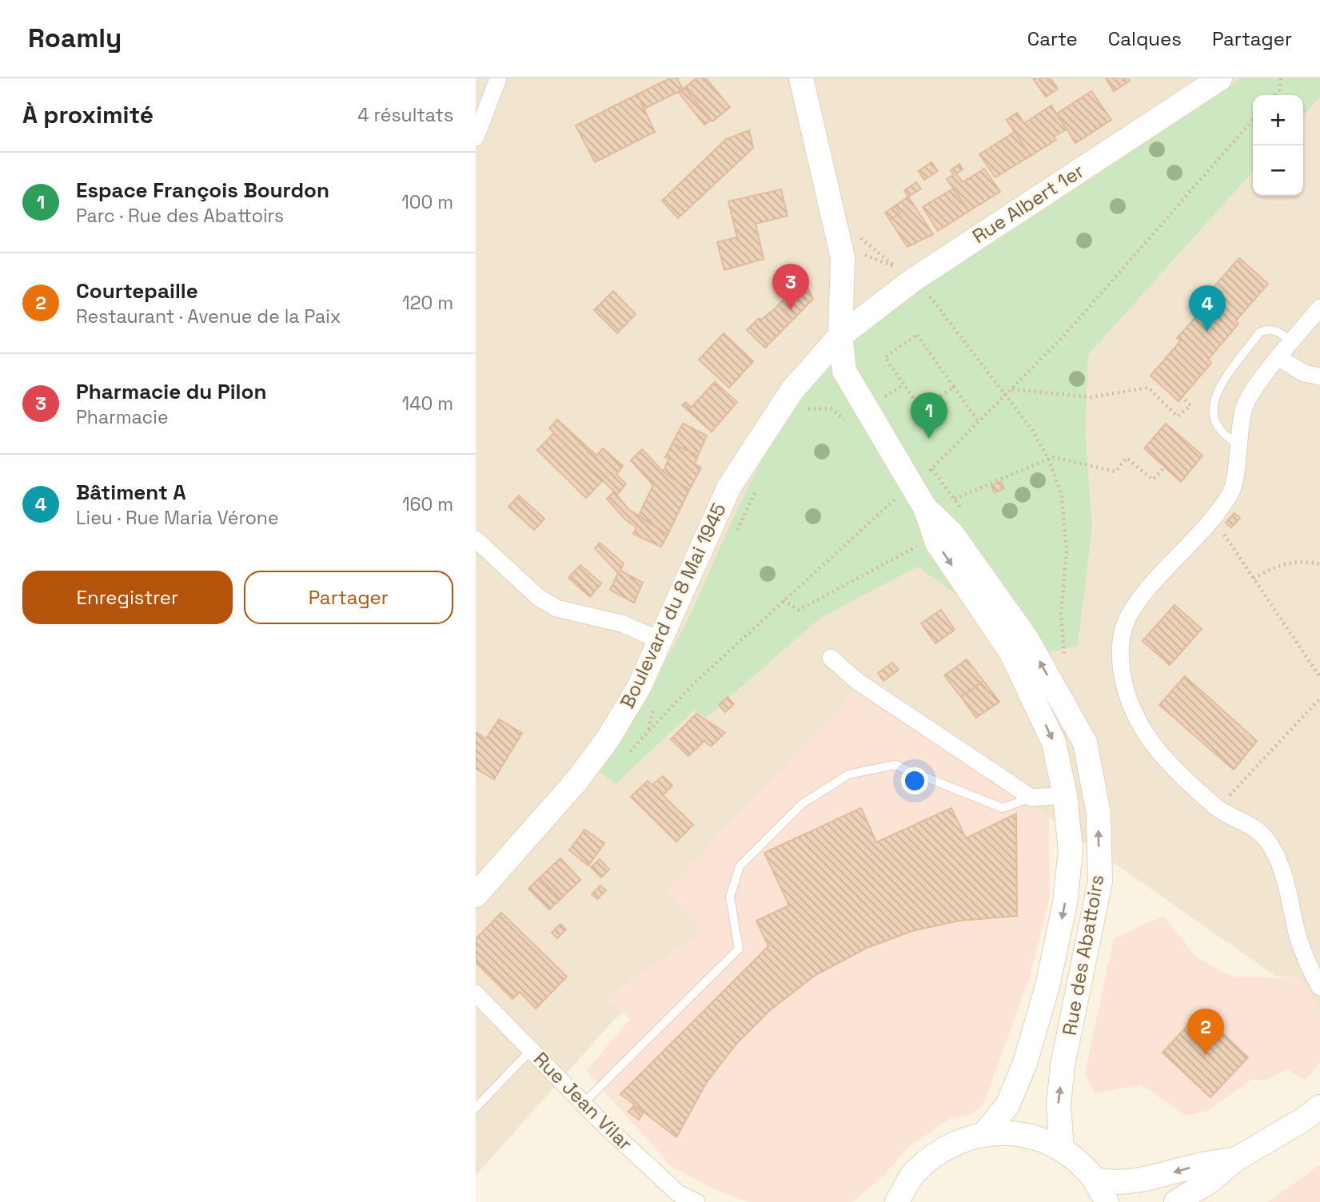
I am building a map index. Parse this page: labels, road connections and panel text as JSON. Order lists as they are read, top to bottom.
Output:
{
  "streets": {
    "main road": ["Rue Albert 1er", "Boulevard du 8 Mai 1945", "Rue des Abattoirs"],
    "street": ["Rue Jean Vilar"]
  },
  "crossings": [
    ["Rue Albert 1er", "Boulevard du 8 Mai 1945"]
  ],
  "page": {
    "header": "Roamly",
    "nav": ["Carte", "Calques", "Partager"],
    "heading": ["À proximité", "4 résultats"],
    "map_buttons": ["+", "−"],
    "list": [
      {
        "mark": "1",
        "name": "Espace François Bourdon",
        "note": "Parc · Rue des Abattoirs",
        "value": "100 m"
      },
      {
        "mark": "2",
        "name": "Courtepaille",
        "note": "Restaurant · Avenue de la Paix",
        "value": "120 m"
      },
      {
        "mark": "3",
        "name": "Pharmacie du Pilon",
        "note": "Pharmacie",
        "value": "140 m"
      },
      {
        "mark": "4",
        "name": "Bâtiment A",
        "note": "Lieu · Rue Maria Vérone",
        "value": "160 m"
      }
    ],
    "pins": [
      "3",
      "4",
      "1",
      "2"
    ],
    "buttons": ["Enregistrer", "Partager"]
  }
}
